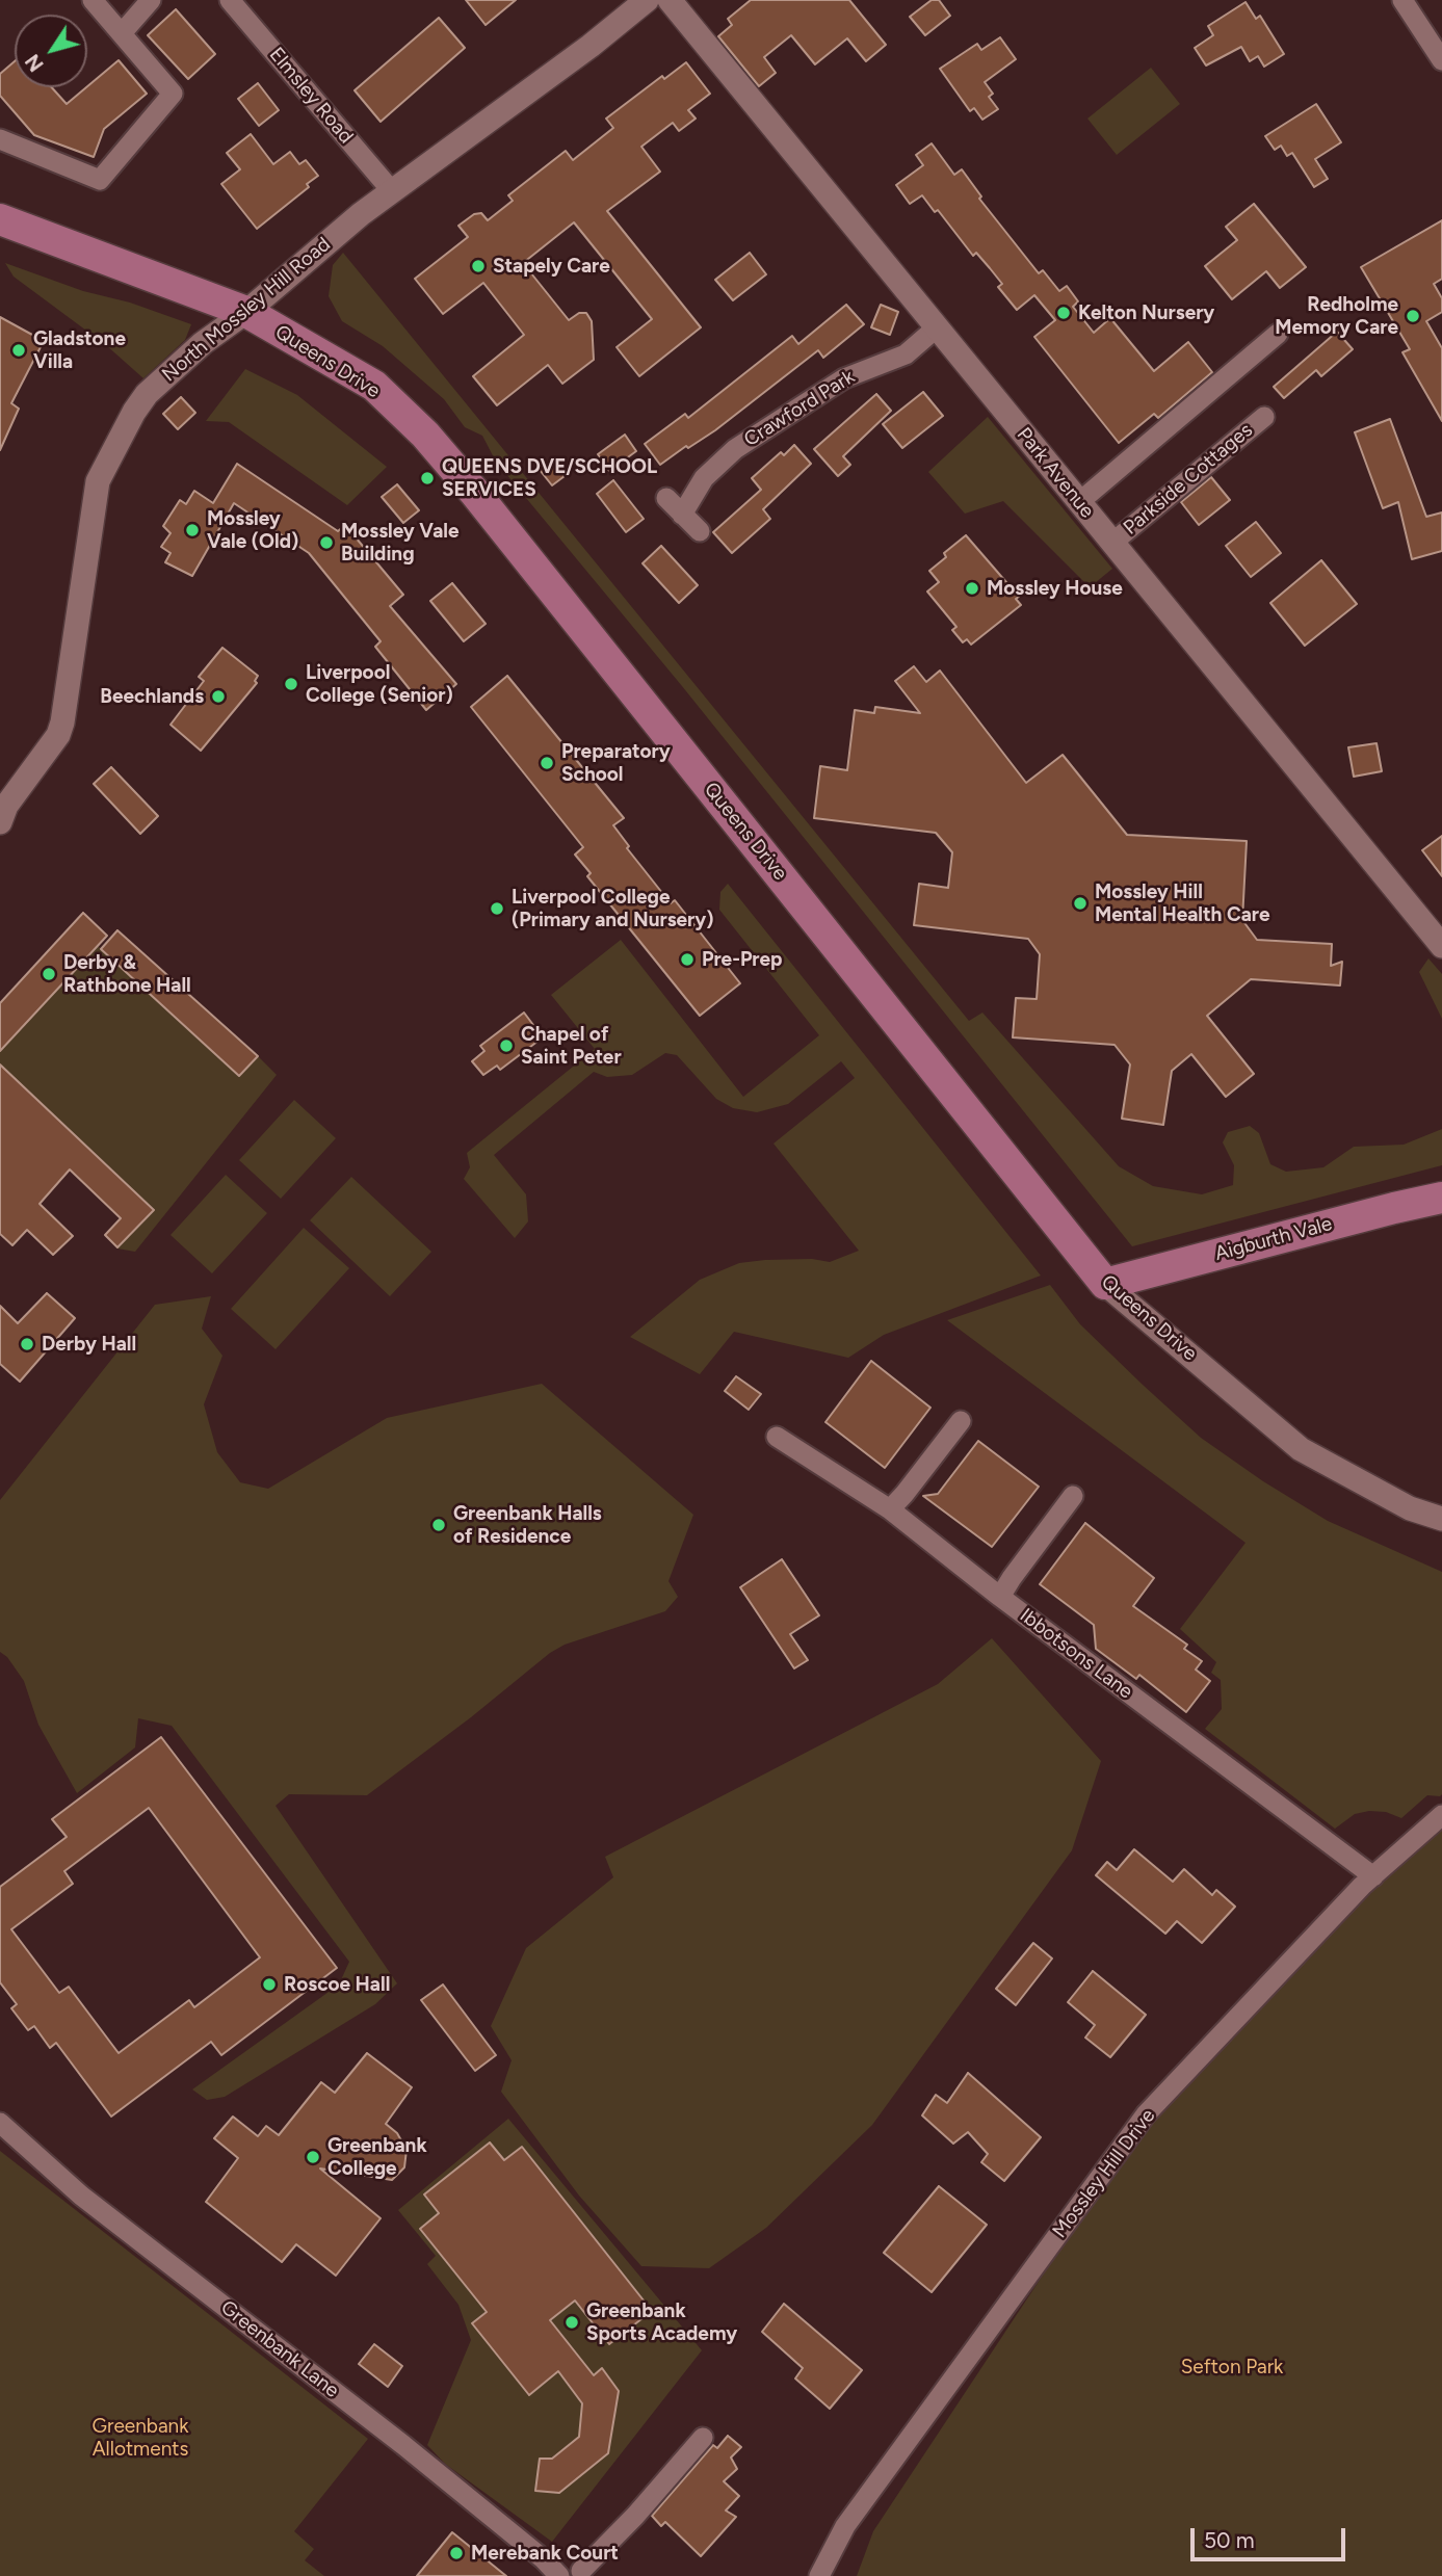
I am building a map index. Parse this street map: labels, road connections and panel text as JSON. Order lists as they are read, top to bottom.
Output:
{
  "streets": {
    "main road": ["Queens Drive", "Aigburth Vale"],
    "street": [
      "Elmsley Road",
      "North Mossley Hill Road",
      "Crawford Park",
      "Park Avenue",
      "Parkside Cottages",
      "Ibbotsons Lane",
      "Mossley Hill Drive",
      "Greenbank Lane"
    ]
  },
  "crossings": [
    ["Elmsley Road", "North Mossley Hill Road"],
    ["North Mossley Hill Road", "Queens Drive"],
    ["Queens Drive", "Aigburth Vale"],
    ["Crawford Park", "Park Avenue"],
    ["Park Avenue", "Parkside Cottages"],
    ["Ibbotsons Lane", "Mossley Hill Drive"]
  ],
  "parks": ["Sefton Park", "Greenbank Allotments"],
  "places": [
    "Stapely Care",
    "Kelton Nursery",
    "Redholme Memory Care",
    "Gladstone Villa",
    "QUEENS DVE/SCHOOL SERVICES",
    "Mossley Vale (Old)",
    "Mossley Vale Building",
    "Mossley House",
    "Liverpool College (Senior)",
    "Beechlands",
    "Preparatory School",
    "Mossley Hill Mental Health Care",
    "Liverpool College (Primary and Nursery)",
    "Pre-Prep",
    "Derby & Rathbone Hall",
    "Chapel of Saint Peter",
    "Derby Hall",
    "Greenbank Halls of Residence",
    "Roscoe Hall",
    "Greenbank College",
    "Greenbank Sports Academy",
    "Merebank Court"
  ],
  "scale_bar": "50 m",
  "north": "bottom left"
}
